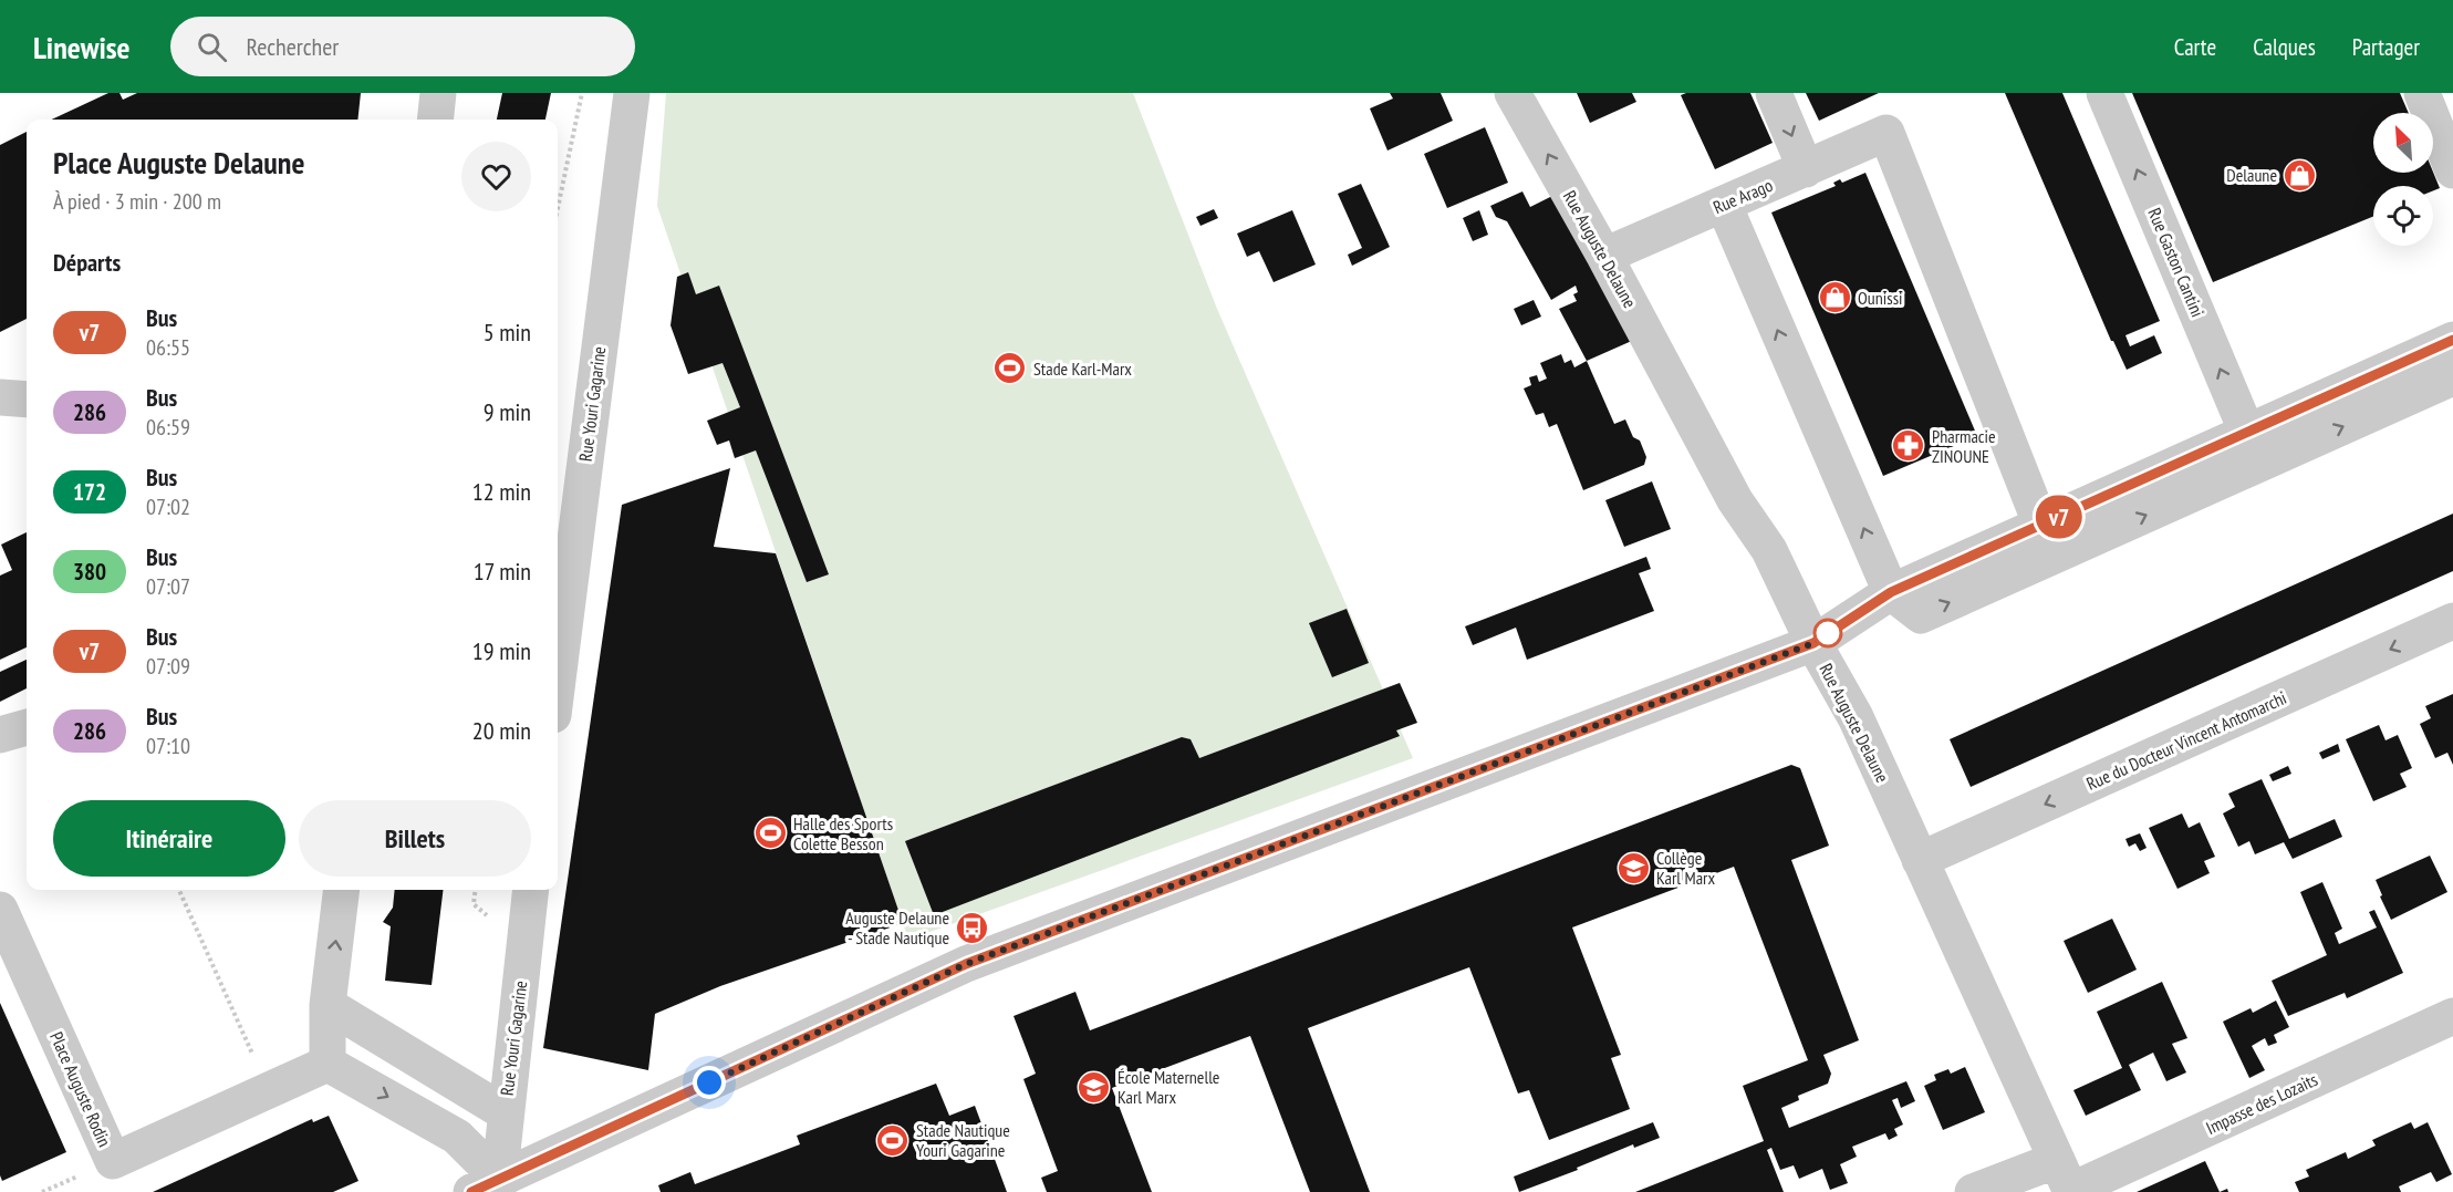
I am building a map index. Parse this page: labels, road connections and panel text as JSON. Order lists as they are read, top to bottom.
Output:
{
  "streets": {
    "street": [
      "Rue Arago",
      "Rue Auguste Delaune",
      "Rue Gaston Cantini",
      "Rue Youri Gagarine",
      "Rue du Docteur Vincent Antomarchi",
      "Place Auguste Rodin",
      "Impasse des Lozaits"
    ]
  },
  "crossings": [
    ["Rue Arago", "Rue Auguste Delaune"],
    ["Rue Auguste Delaune", "Rue du Docteur Vincent Antomarchi"],
    ["Rue Auguste Delaune", "Impasse des Lozaits"]
  ],
  "one_way": ["Rue Gaston Cantini"],
  "places": {
    "shop": ["Delaune", "Ounissi"],
    "sports": ["Stade Karl-Marx", "Halle des Sports Colette Besson", "Stade Nautique Youri Gagarine"],
    "pharmacy": ["Pharmacie ZINOUNE"],
    "school or university": ["Collège Karl Marx", "École Maternelle Karl Marx"],
    "bus stop": ["Auguste Delaune - Stade Nautique"]
  },
  "lines": ["bus line v7"],
  "north": "top left",
  "page": {
    "header": "Linewise",
    "search": "Rechercher",
    "nav": ["Carte", "Calques", "Partager"],
    "on_map": "v7",
    "heading": [
      ["Place Auguste Delaune", "À pied · 3 min · 200 m"],
      "Départs"
    ],
    "list": [
      {
        "mark": "v7",
        "name": "Bus",
        "note": "06:55",
        "value": "5 min"
      },
      {
        "mark": "286",
        "name": "Bus",
        "note": "06:59",
        "value": "9 min"
      },
      {
        "mark": "172",
        "name": "Bus",
        "note": "07:02",
        "value": "12 min"
      },
      {
        "mark": "380",
        "name": "Bus",
        "note": "07:07",
        "value": "17 min"
      },
      {
        "mark": "v7",
        "name": "Bus",
        "note": "07:09",
        "value": "19 min"
      },
      {
        "mark": "286",
        "name": "Bus",
        "note": "07:10",
        "value": "20 min"
      }
    ],
    "buttons": ["Itinéraire", "Billets"]
  }
}
